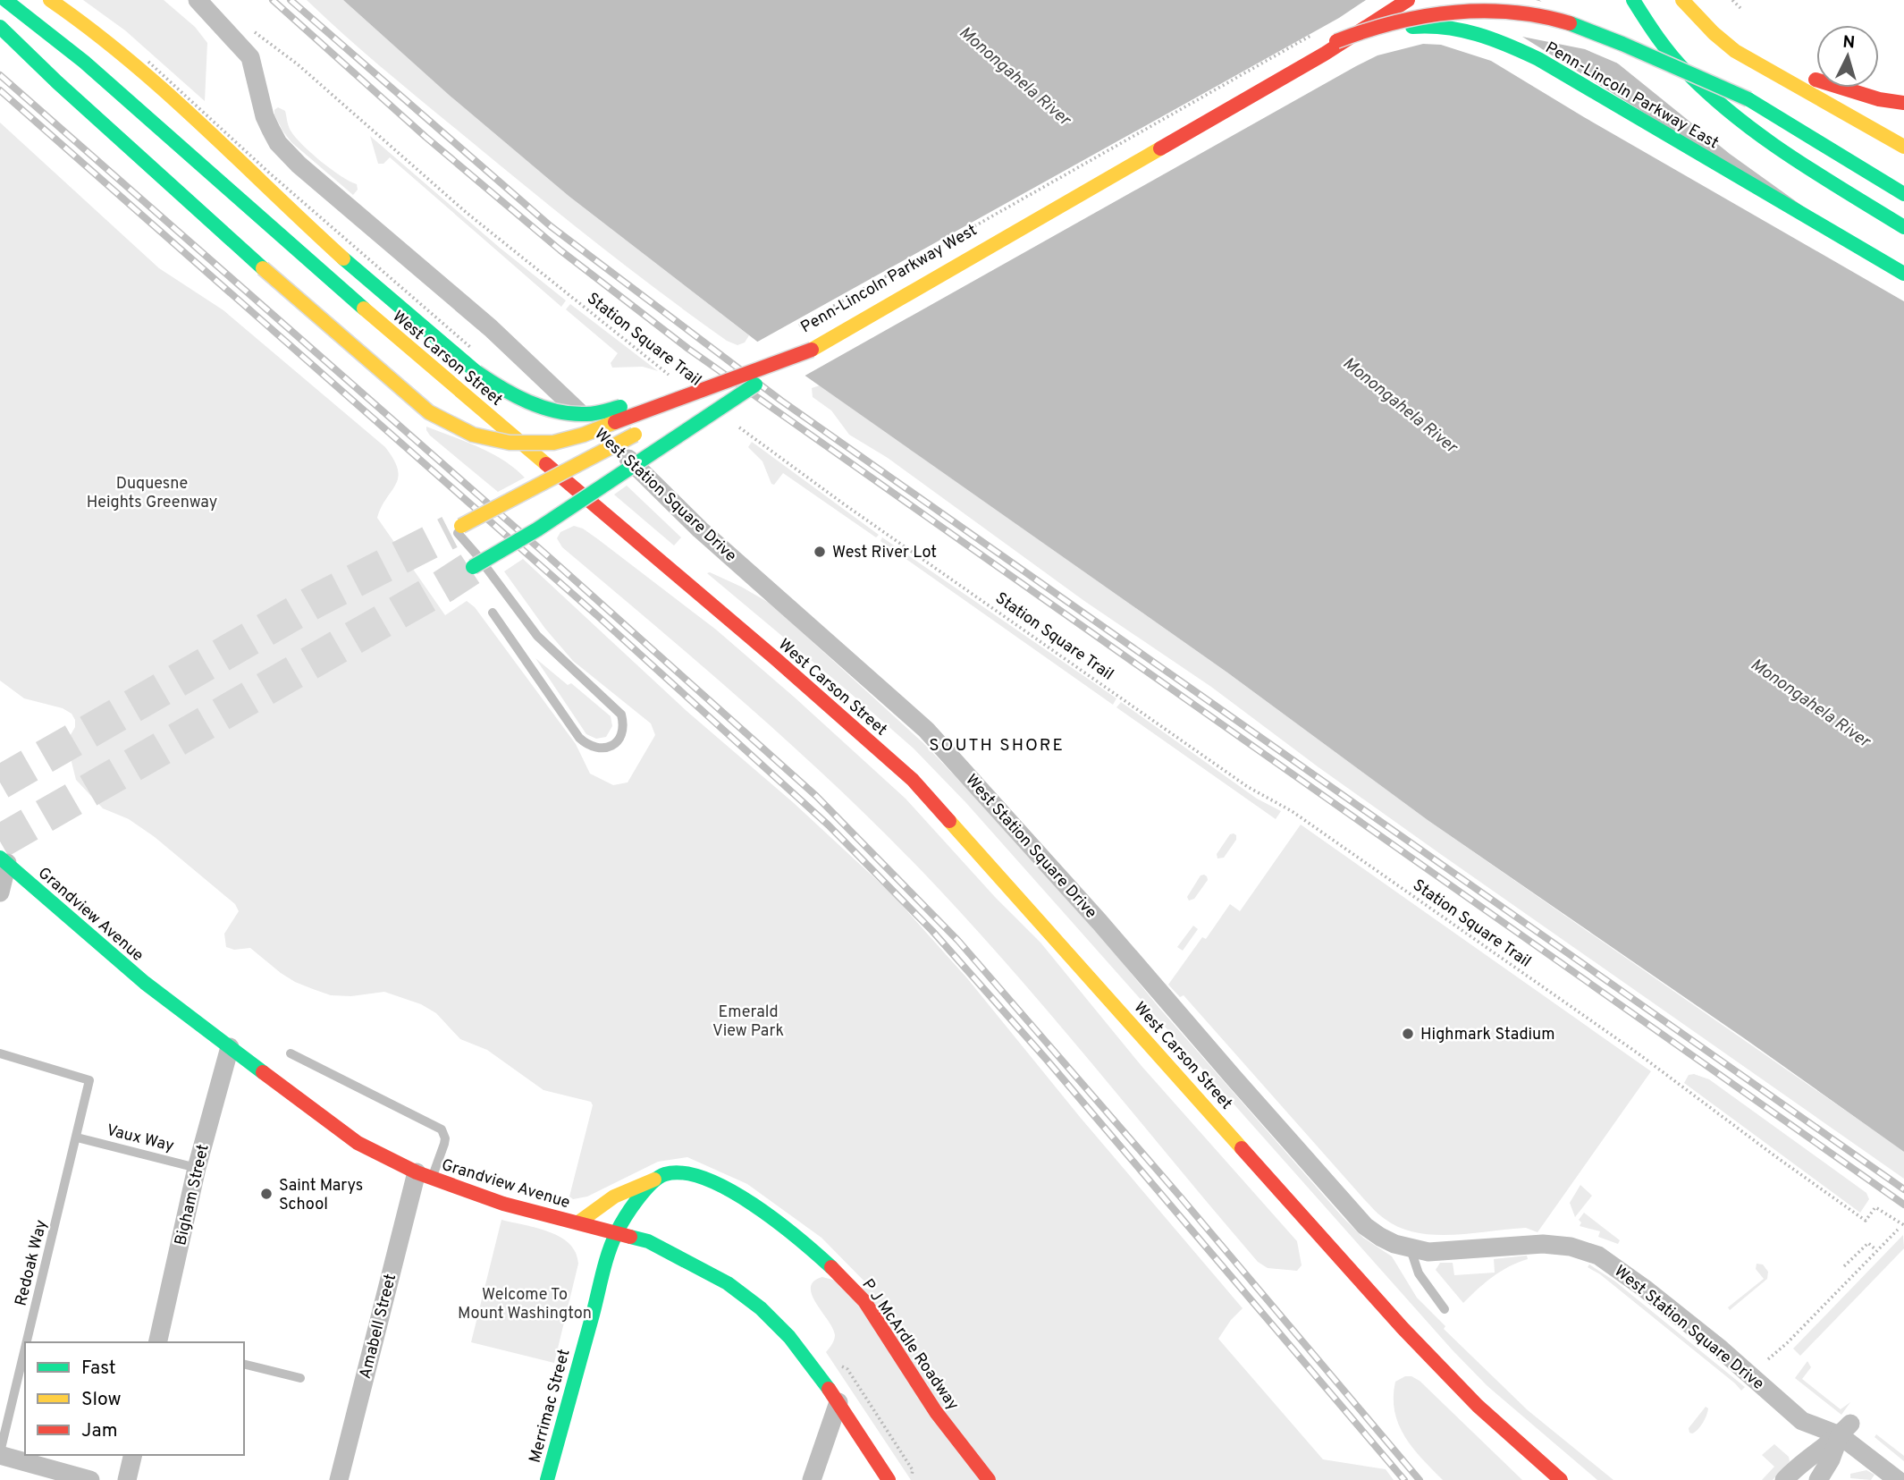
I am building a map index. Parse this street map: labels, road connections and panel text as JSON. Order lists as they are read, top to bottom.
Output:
{
  "streets": {
    "main road": [
      "Penn-Lincoln Parkway East",
      "Penn-Lincoln Parkway West",
      "West Carson Street",
      "Grandview Avenue",
      "P J McArdle Roadway",
      "Merrimac Street"
    ],
    "street": ["West Station Square Drive", "Bigham Street", "Amabell Street"],
    "lane": ["Vaux Way", "Redoak Way"],
    "path": ["Station Square Trail"]
  },
  "crossings": [
    ["Penn-Lincoln Parkway East", "Penn-Lincoln Parkway West"],
    ["Grandview Avenue", "Bigham Street"],
    ["Grandview Avenue", "Amabell Street"],
    ["Grandview Avenue", "P J McArdle Roadway"],
    ["Grandview Avenue", "Merrimac Street"],
    ["Vaux Way", "Bigham Street"],
    ["Vaux Way", "Redoak Way"]
  ],
  "districts": ["SOUTH SHORE"],
  "water": ["Monongahela River"],
  "parks": ["Duquesne Heights Greenway", "Emerald View Park", "Welcome To Mount Washington"],
  "places": ["West River Lot", "Highmark Stadium", "Saint Marys School"],
  "legend": ["Fast", "Slow", "Jam"],
  "north": "top"
}
